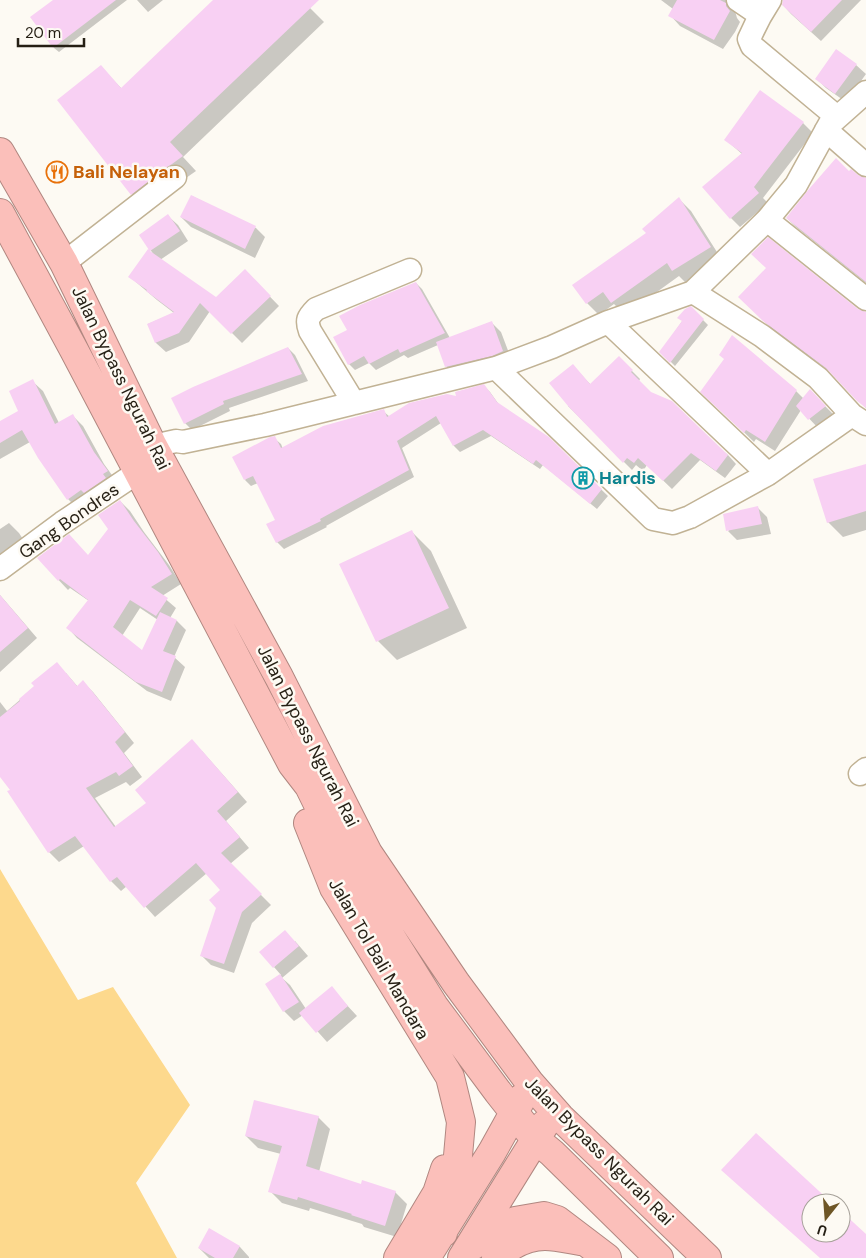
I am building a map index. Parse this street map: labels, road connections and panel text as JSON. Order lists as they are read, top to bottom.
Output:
{
  "streets": {
    "highway": ["Jalan Bypass Ngurah Rai", "Jalan Tol Bali Mandara"],
    "street": ["Gang Bondres"]
  },
  "crossings": [
    ["Jalan Bypass Ngurah Rai", "Gang Bondres"],
    ["Jalan Bypass Ngurah Rai", "Jalan Tol Bali Mandara"]
  ],
  "places": {
    "restaurant": ["Bali Nelayan"],
    "building": ["Hardis"]
  },
  "scale_bar": "20 m",
  "north": "bottom"
}
